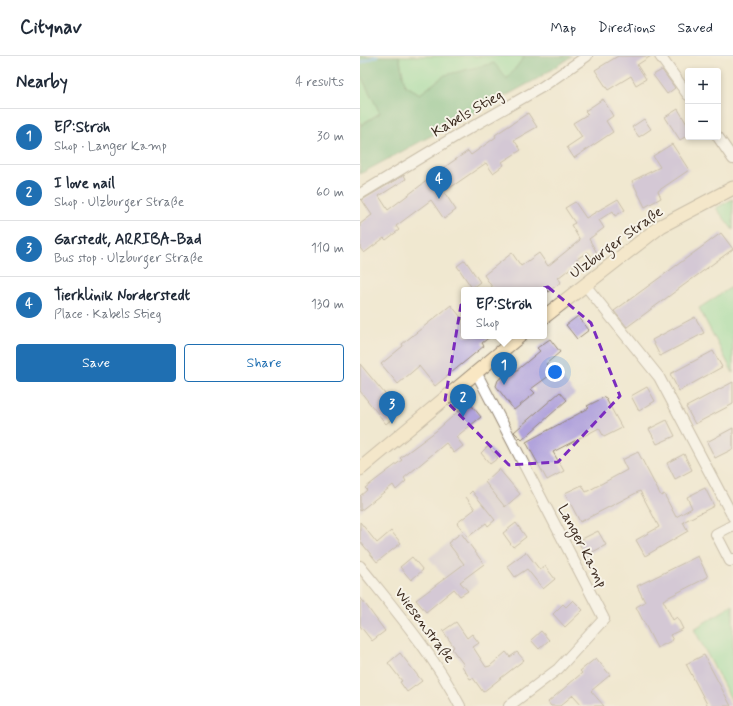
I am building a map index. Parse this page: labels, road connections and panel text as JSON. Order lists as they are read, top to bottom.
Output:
{
  "streets": {
    "main road": ["Ulzburger Straße"],
    "street": ["Kabels Stieg", "Langer Kamp", "Wiesenstraße"]
  },
  "page": {
    "header": "Citynav",
    "nav": ["Map", "Directions", "Saved"],
    "heading": ["Nearby", "4 results"],
    "map_buttons": ["+", "−"],
    "list": [
      {
        "mark": "1",
        "name": "EP:Ströh",
        "note": "Shop · Langer Kamp",
        "value": "30 m"
      },
      {
        "mark": "2",
        "name": "I love nail",
        "note": "Shop · Ulzburger Straße",
        "value": "60 m"
      },
      {
        "mark": "3",
        "name": "Garstedt, ARRIBA-Bad",
        "note": "Bus stop · Ulzburger Straße",
        "value": "110 m"
      },
      {
        "mark": "4",
        "name": "Tierklinik Norderstedt",
        "note": "Place · Kabels Stieg",
        "value": "130 m"
      }
    ],
    "pins": [
      "4",
      "1",
      "2",
      "3"
    ],
    "popup": ["EP:Ströh", "Shop"],
    "buttons": ["Save", "Share"]
  }
}
